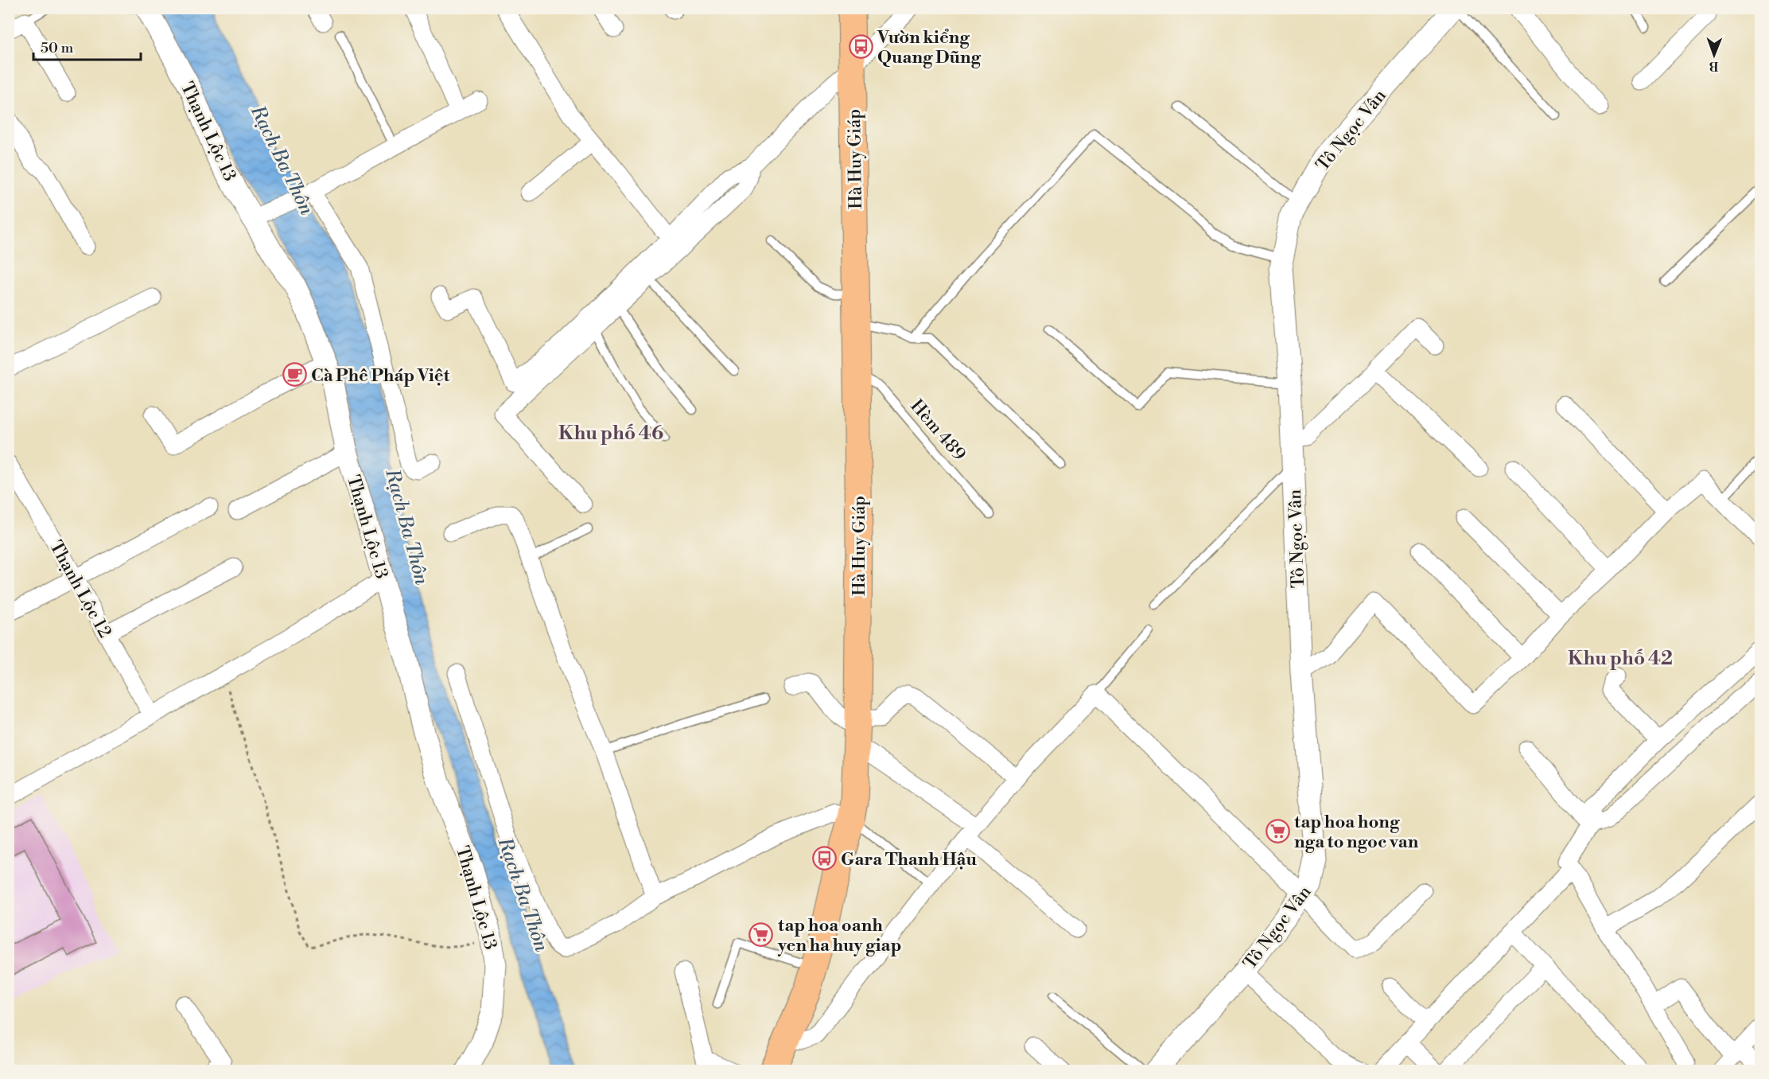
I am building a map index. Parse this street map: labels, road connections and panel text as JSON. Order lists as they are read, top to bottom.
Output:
{
  "streets": {
    "main road": ["Hà Huy Giáp"],
    "street": ["Tô Ngọc Vân", "Thạnh Lộc 13", "Thạnh Lộc 12"],
    "lane": ["Hèm 489"]
  },
  "crossings": [
    ["Hà Huy Giáp", "Hèm 489"]
  ],
  "districts": ["Khu phố 46", "Khu phố 42"],
  "water": ["Rạch Ba Thôn"],
  "places": {
    "bus stop": ["Vườn kiểng Quang Dũng", "Gara Thanh Hậu"],
    "cafe": ["Cà Phê Pháp Việt"],
    "supermarket": ["tap hoa hong nga to ngoc van", "tap hoa oanh yen ha huy giap"]
  },
  "scale_bar": "50 m",
  "north": "bottom"
}
